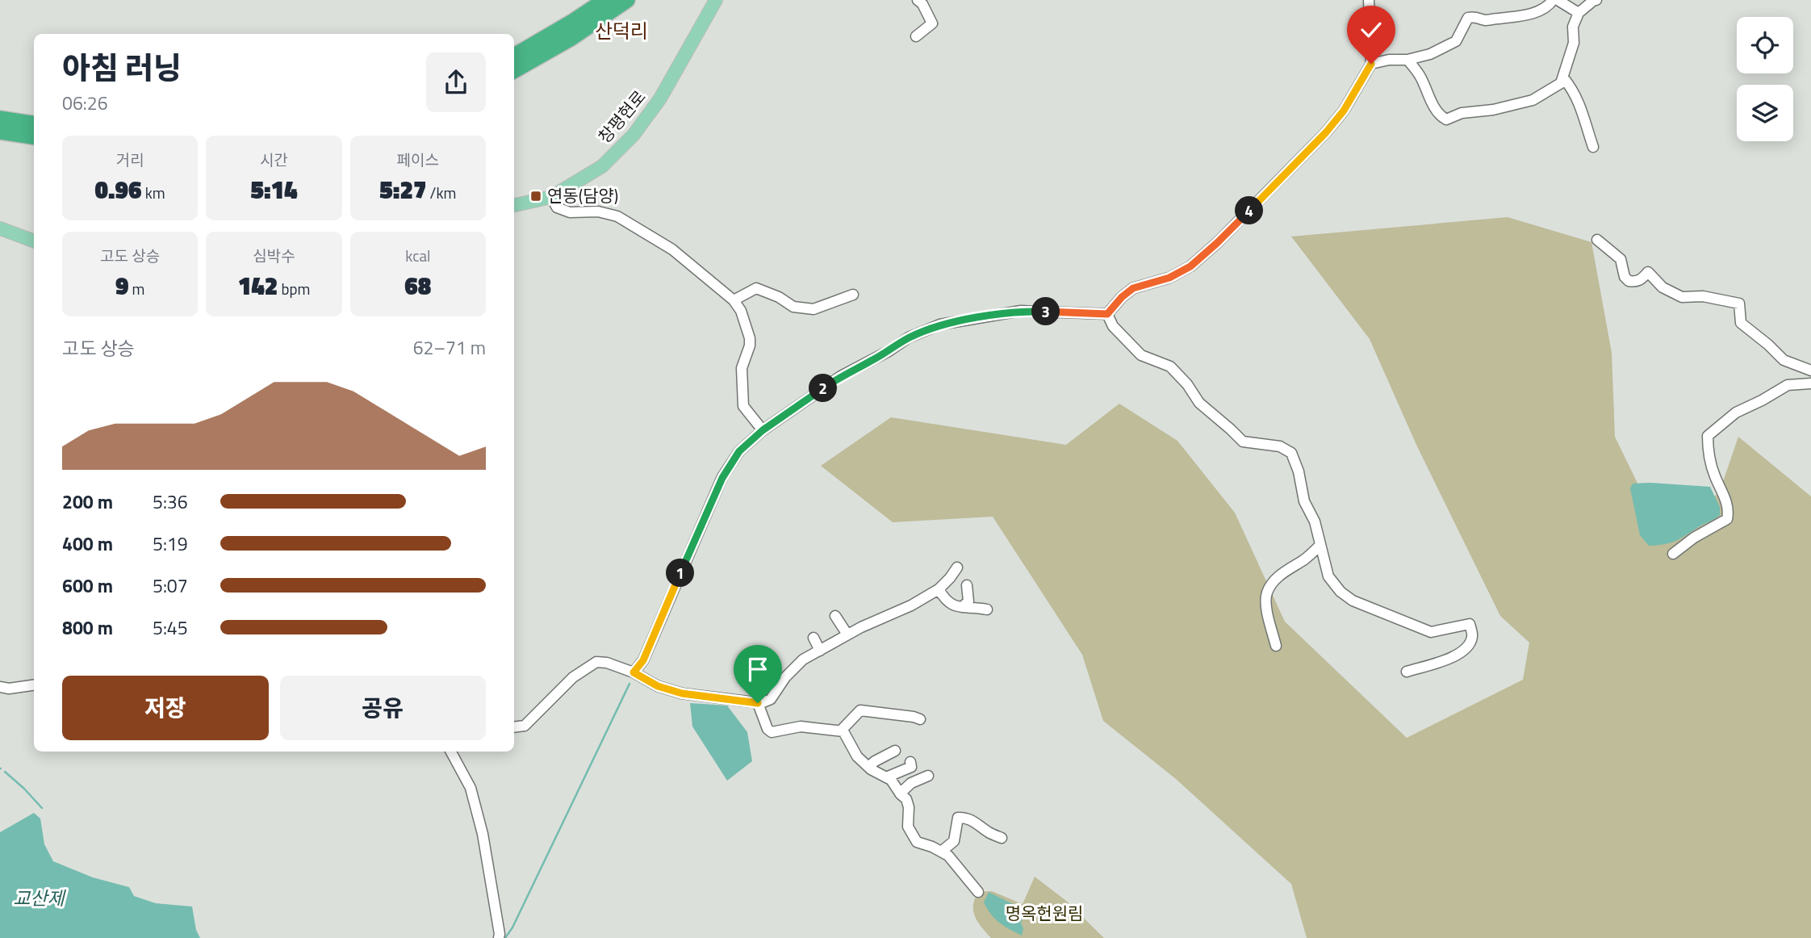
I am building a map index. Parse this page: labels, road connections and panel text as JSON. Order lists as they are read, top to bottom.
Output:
{
  "streets": {
    "main road": ["창평현로"]
  },
  "districts": ["산덕리"],
  "water": ["교산제"],
  "parks": ["명옥헌원림"],
  "places": {
    "transit": ["연동(담양)"]
  },
  "page": {
    "heading": ["아침 러닝", "06:26"],
    "stats": [
      ["거리", "0.96 km"],
      ["시간", "5:14"],
      ["페이스", "5:27 /km"],
      ["고도 상승", "9 m"],
      ["심박수", "142 bpm"],
      ["kcal", "68"]
    ],
    "pins": [
      "4",
      "3",
      "2",
      "1"
    ],
    "chart": ["고도 상승", "62–71 m"],
    "list": [
      {
        "name": "200 m",
        "note": "5:36"
      },
      {
        "name": "400 m",
        "note": "5:19"
      },
      {
        "name": "600 m",
        "note": "5:07"
      },
      {
        "name": "800 m",
        "note": "5:45"
      }
    ],
    "buttons": ["저장", "공유"]
  }
}
